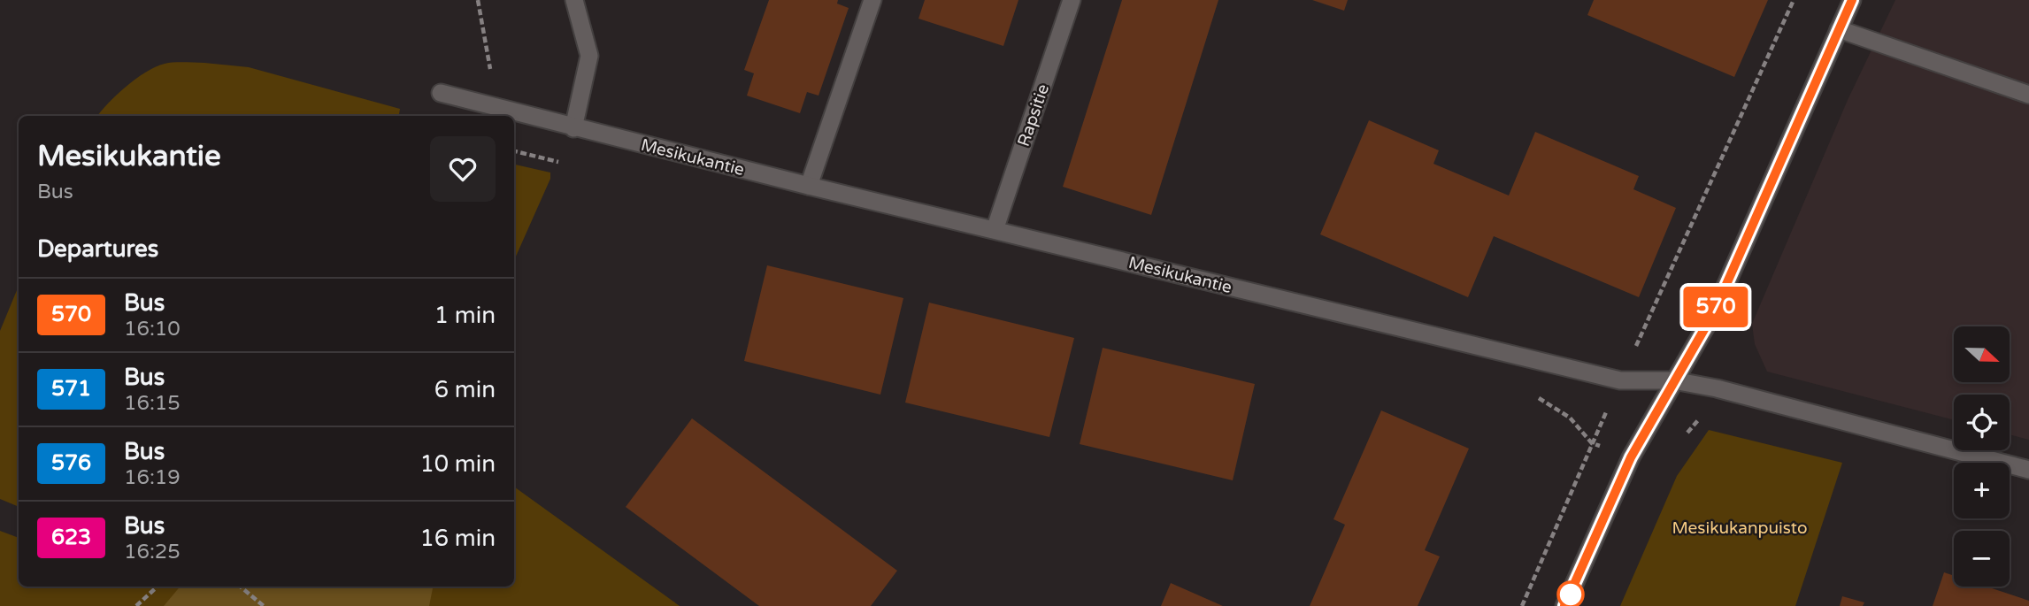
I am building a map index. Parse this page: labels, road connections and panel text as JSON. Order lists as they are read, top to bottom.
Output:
{
  "streets": {
    "street": ["Rapsitie", "Mesikukantie"]
  },
  "crossings": [
    ["Rapsitie", "Mesikukantie"]
  ],
  "parks": ["Mesikukanpuisto"],
  "lines": ["bus line 570"],
  "north": "right",
  "page": {
    "on_map": "570",
    "heading": [
      ["Mesikukantie", "Bus"],
      "Departures"
    ],
    "list": [
      {
        "mark": "570",
        "name": "Bus",
        "note": "16:10",
        "value": "1 min"
      },
      {
        "mark": "571",
        "name": "Bus",
        "note": "16:15",
        "value": "6 min"
      },
      {
        "mark": "576",
        "name": "Bus",
        "note": "16:19",
        "value": "10 min"
      },
      {
        "mark": "623",
        "name": "Bus",
        "note": "16:25",
        "value": "16 min"
      }
    ],
    "map_buttons": ["+", "−"]
  }
}
